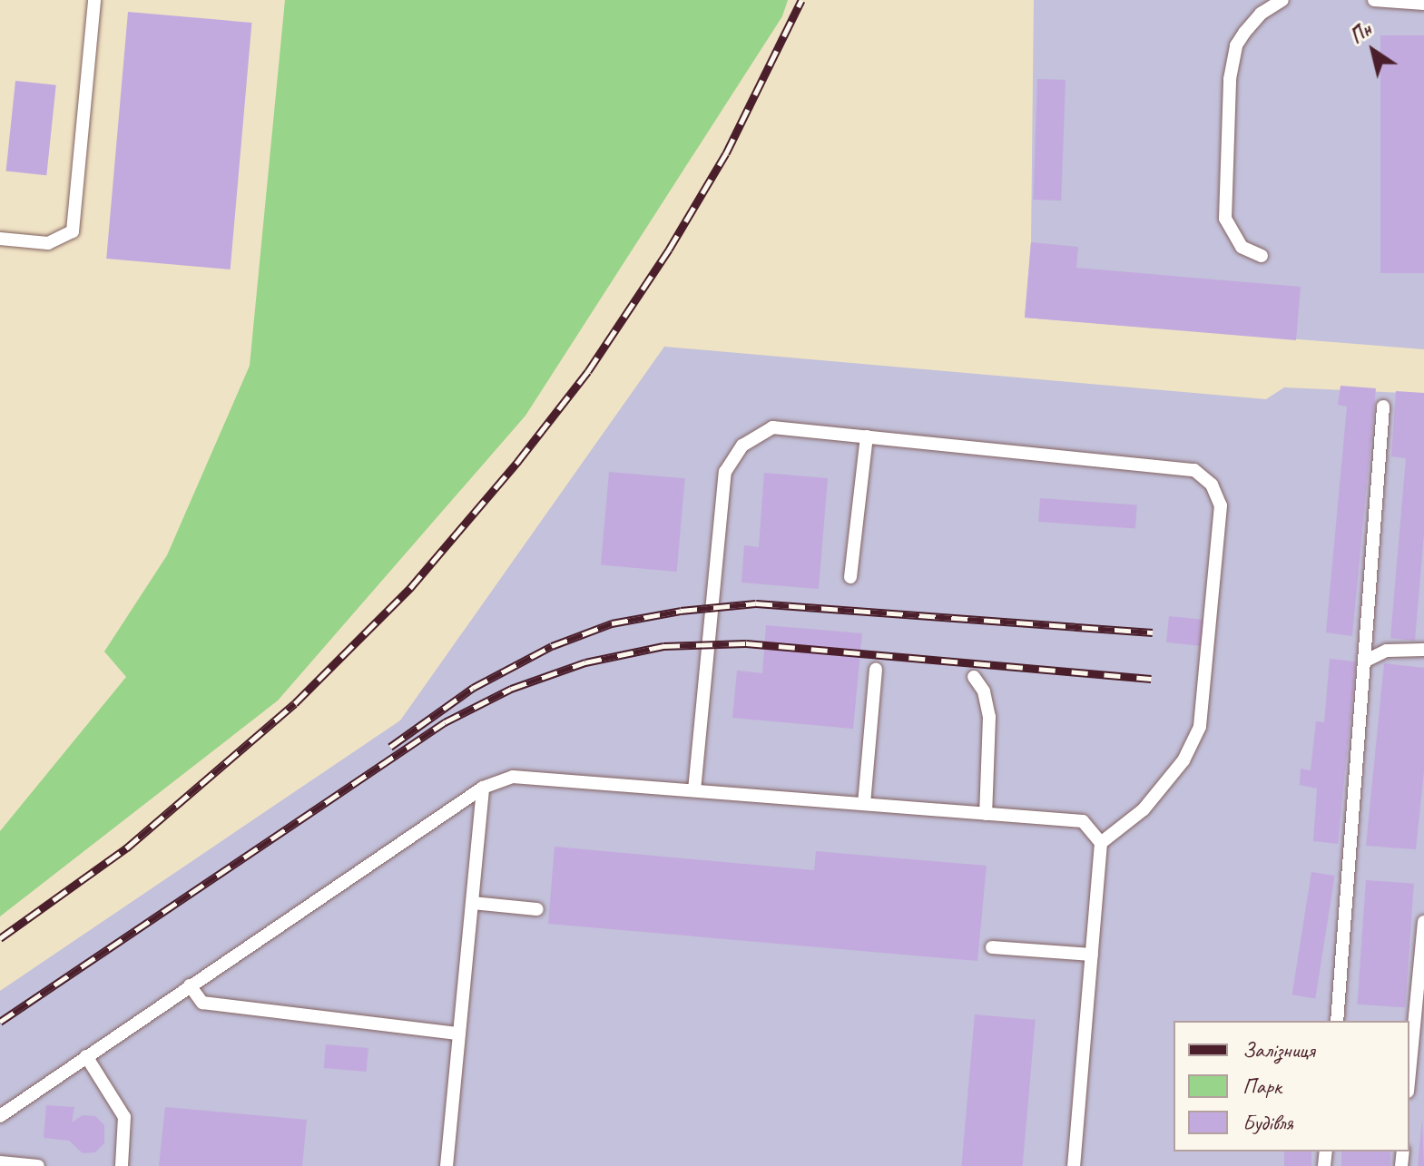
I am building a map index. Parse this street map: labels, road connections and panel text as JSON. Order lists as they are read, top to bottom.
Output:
{
  "legend": ["Залізниця", "Парк", "Будівля"],
  "north": "top left"
}
